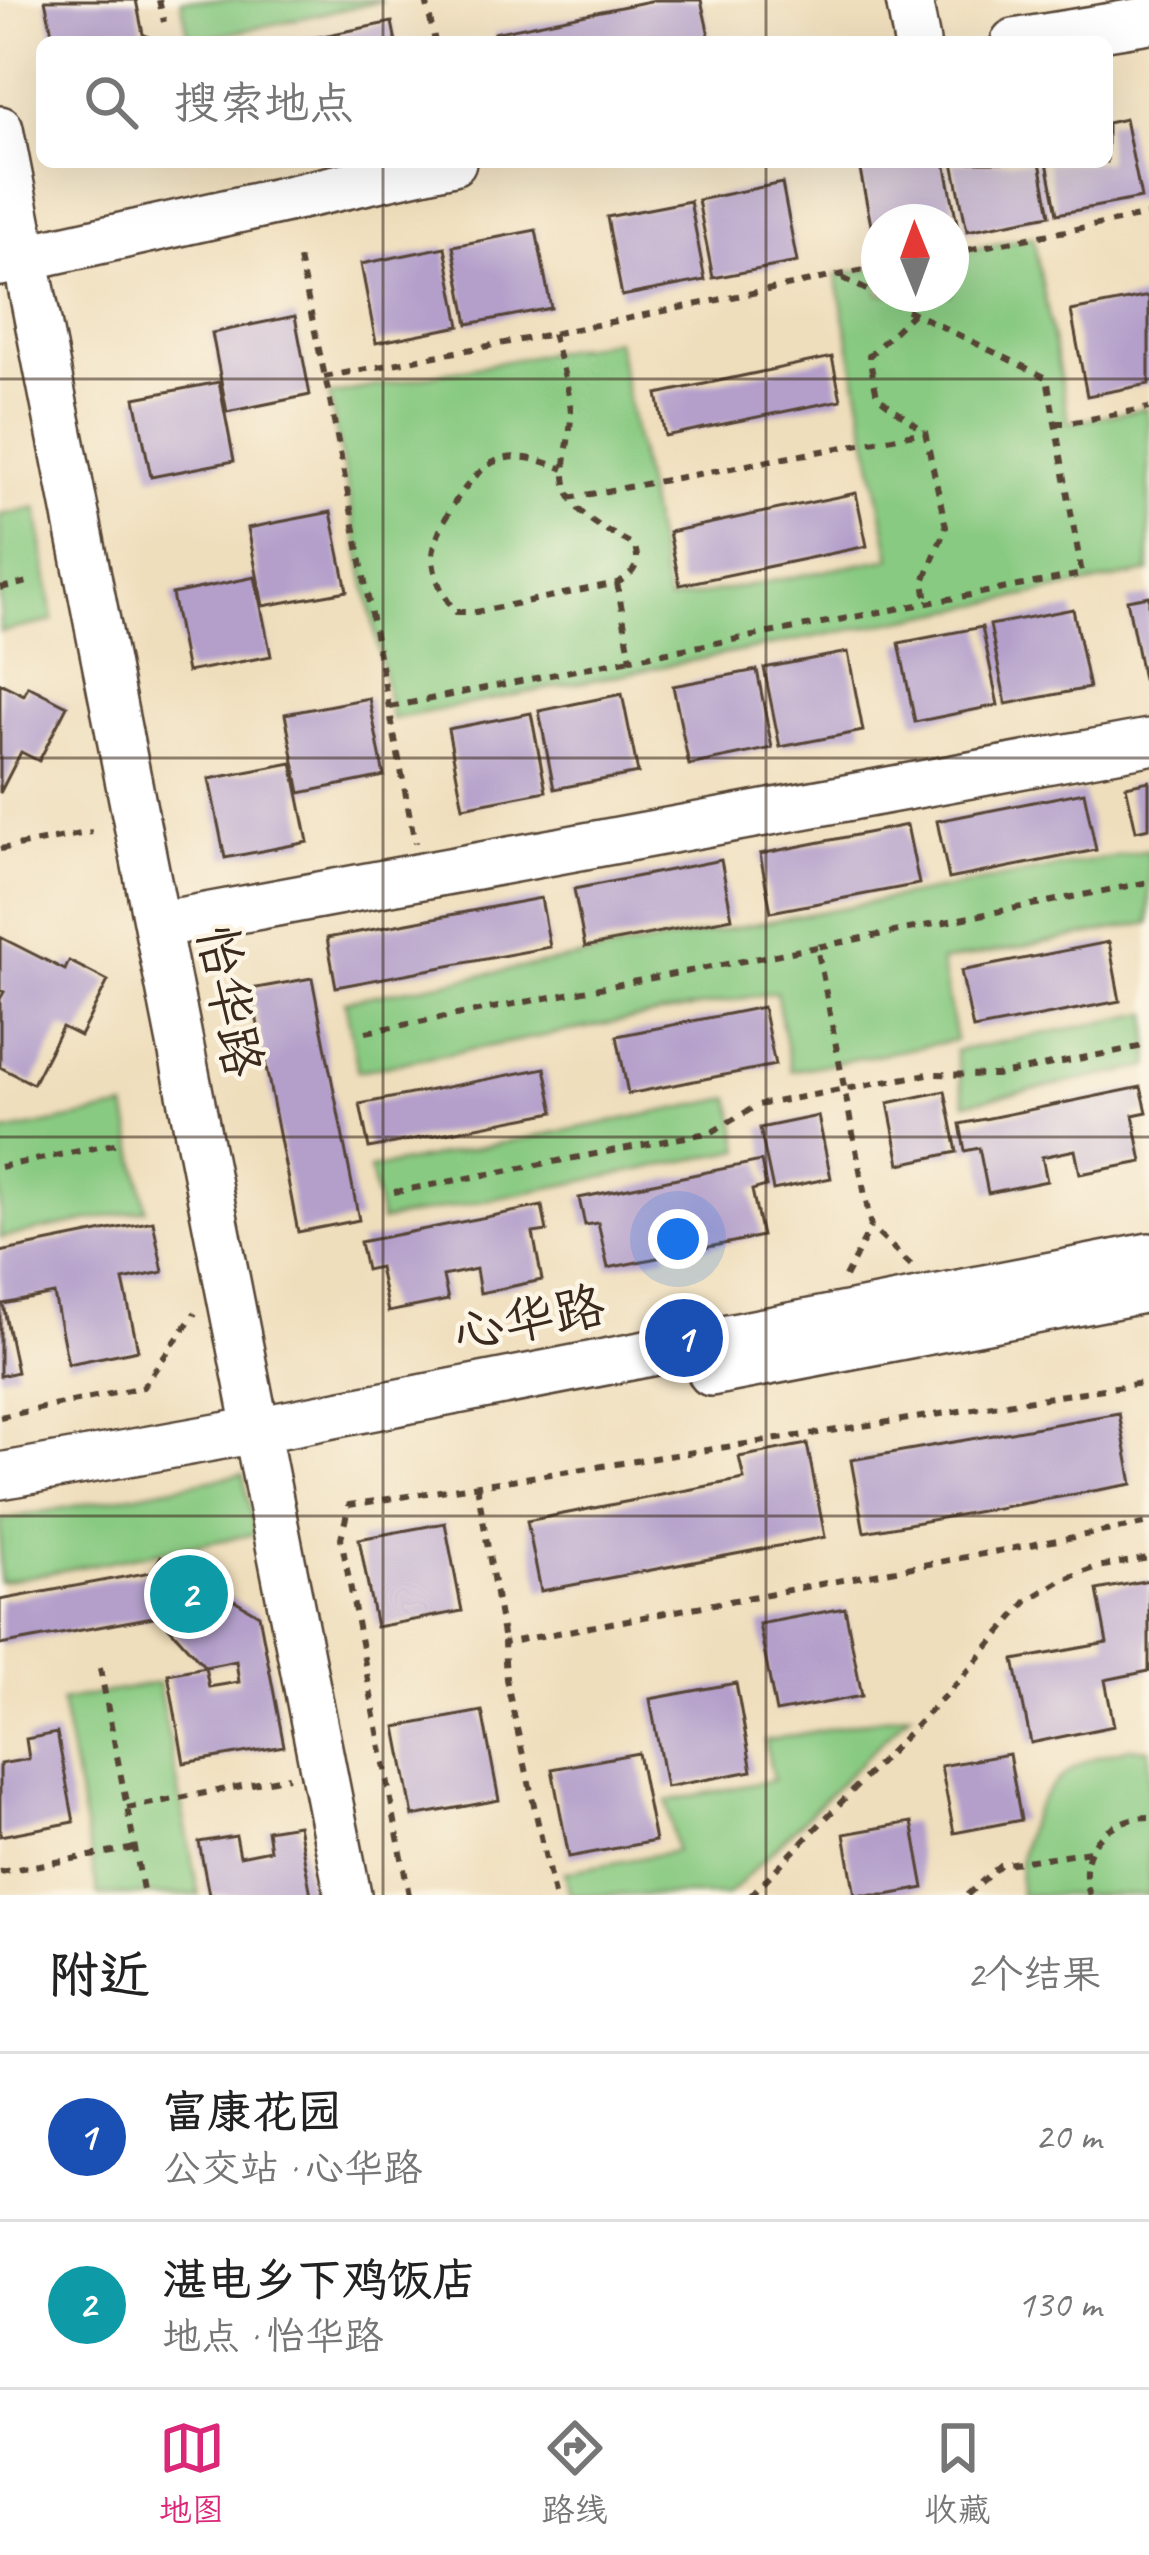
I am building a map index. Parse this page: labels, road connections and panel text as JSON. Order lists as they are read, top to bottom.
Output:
{
  "streets": {
    "street": ["怡华路", "心华路"]
  },
  "crossings": [
    ["怡华路", "心华路"]
  ],
  "north": "top",
  "page": {
    "search": "搜索地点",
    "pins": ["1", "2"],
    "heading": ["附近", "2个结果"],
    "list": [
      {
        "mark": "1",
        "name": "富康花园",
        "note": "公交站 · 心华路",
        "value": "20 m"
      },
      {
        "mark": "2",
        "name": "湛电乡下鸡饭店",
        "note": "地点 · 怡华路",
        "value": "130 m"
      }
    ],
    "nav": ["地图", "路线", "收藏"]
  }
}
